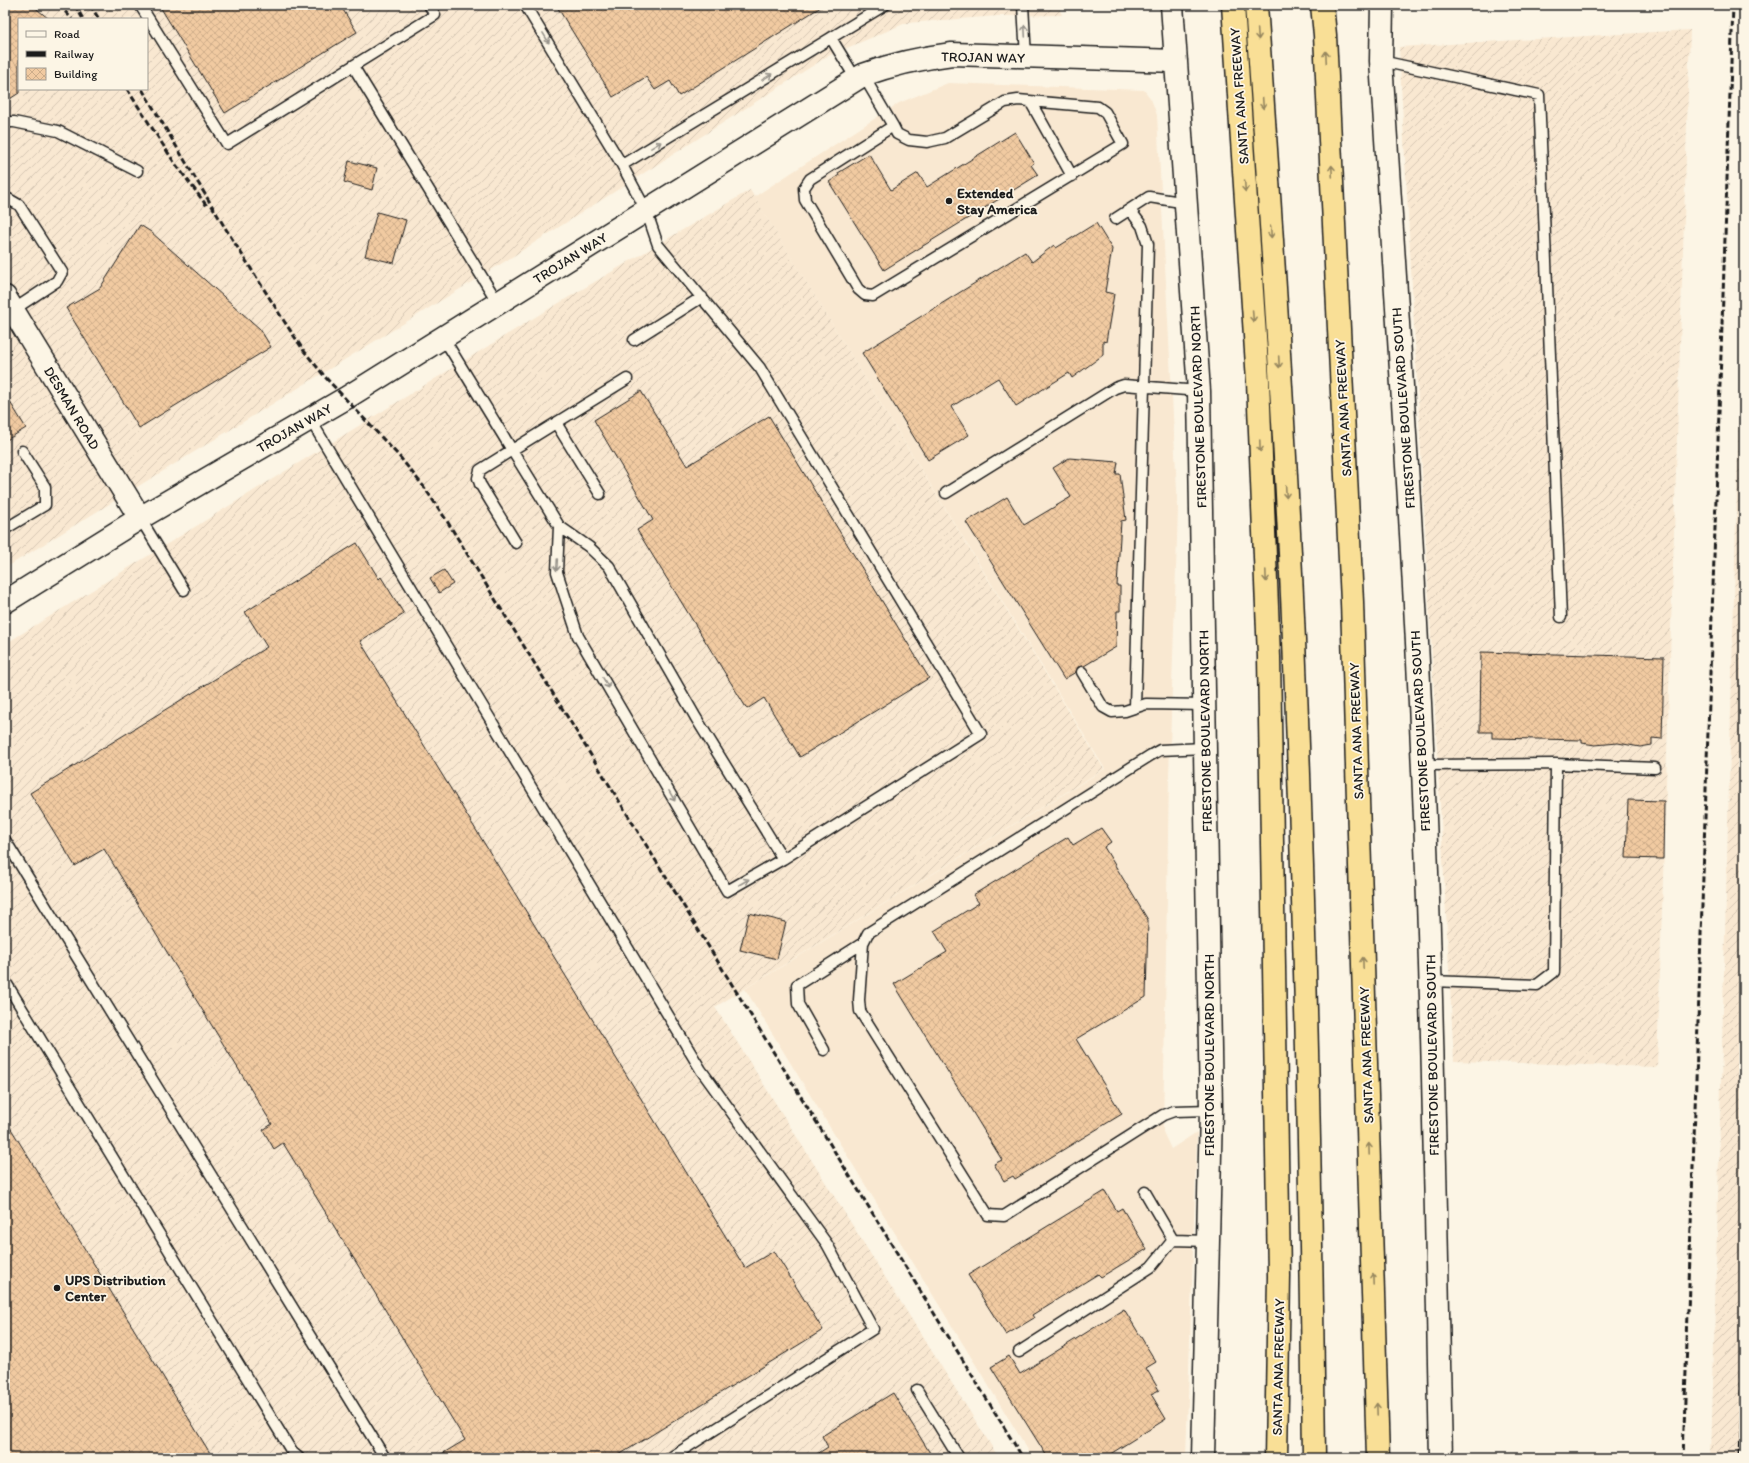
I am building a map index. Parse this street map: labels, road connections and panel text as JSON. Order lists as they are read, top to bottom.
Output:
{
  "streets": {
    "highway": ["SANTA ANA FREEWAY"],
    "street": [
      "TROJAN WAY",
      "FIRESTONE BOULEVARD NORTH",
      "DESMAN ROAD",
      "FIRESTONE BOULEVARD SOUTH"
    ]
  },
  "crossings": [
    ["TROJAN WAY", "FIRESTONE BOULEVARD NORTH"],
    ["TROJAN WAY", "DESMAN ROAD"]
  ],
  "places": ["Extended Stay America", "UPS Distribution Center"],
  "legend": ["Road", "Railway", "Building"]
}
